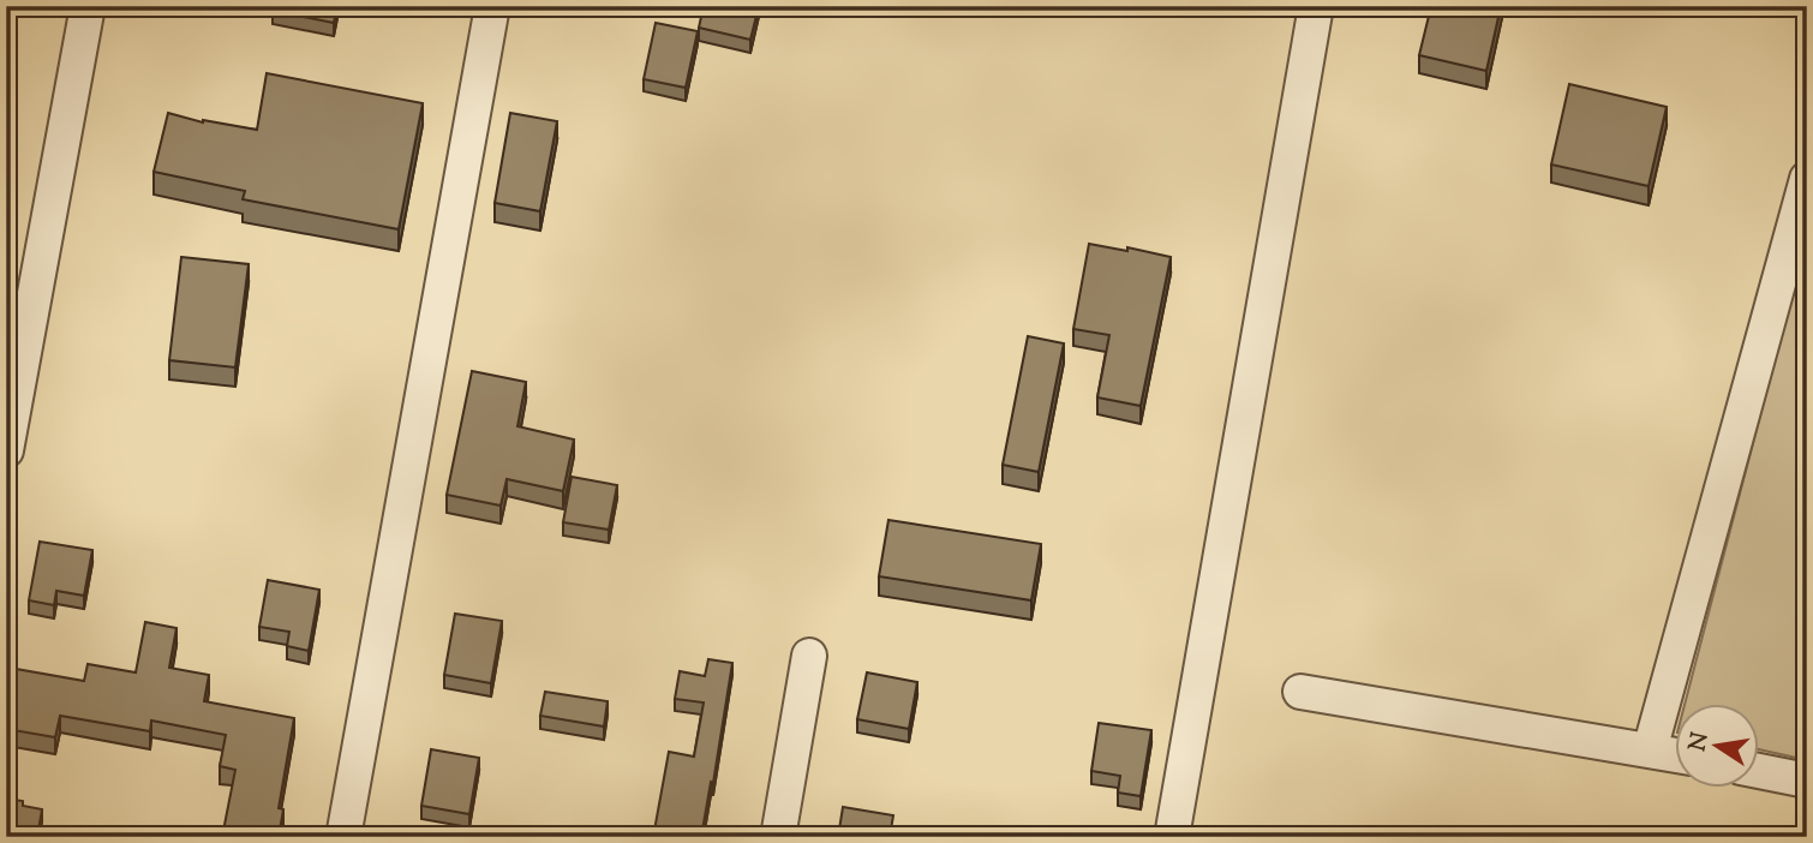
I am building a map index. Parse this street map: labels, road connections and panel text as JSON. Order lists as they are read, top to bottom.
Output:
{
  "north": "left"
}
